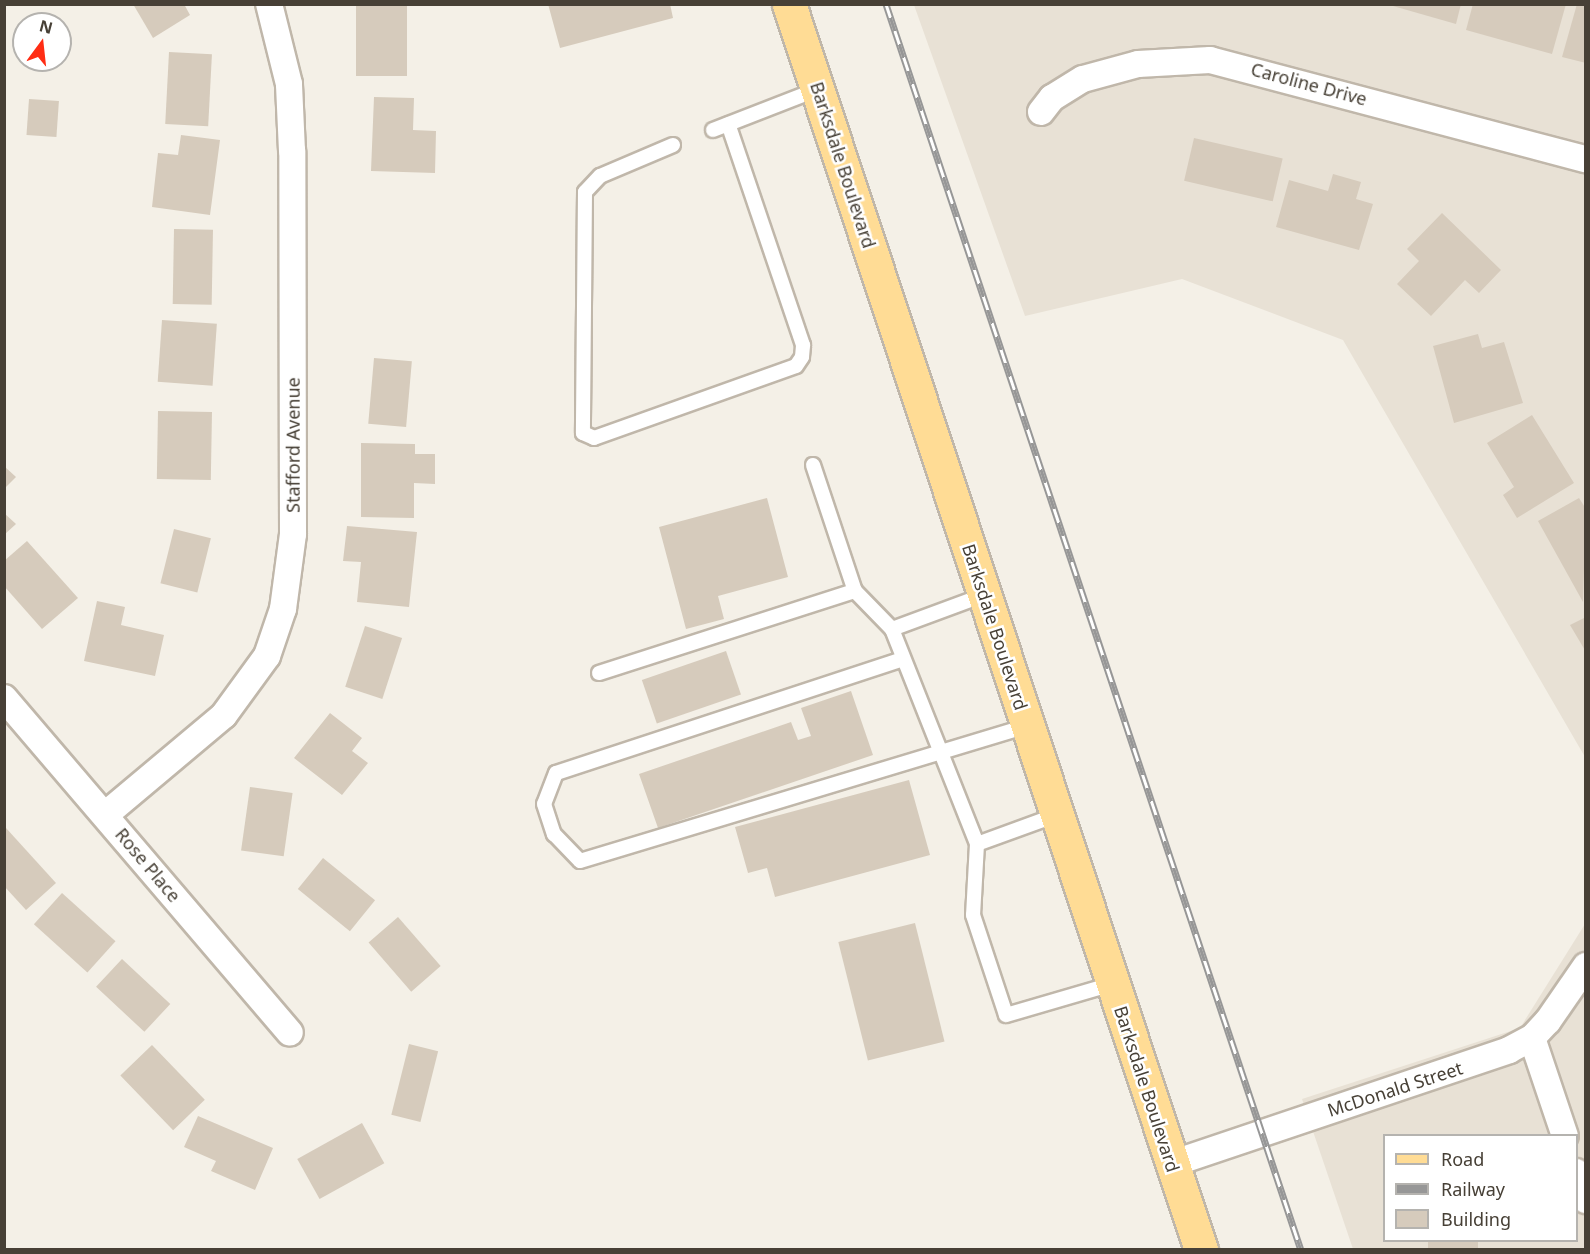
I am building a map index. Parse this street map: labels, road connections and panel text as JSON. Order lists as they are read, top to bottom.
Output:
{
  "streets": {
    "main road": ["Barksdale Boulevard"],
    "street": [
      "Caroline Drive",
      "Stafford Avenue",
      "Rose Place",
      "McDonald Street"
    ]
  },
  "crossings": [
    ["Barksdale Boulevard", "McDonald Street"],
    ["Stafford Avenue", "Rose Place"]
  ],
  "legend": ["Road", "Railway", "Building"],
  "north": "top"
}
